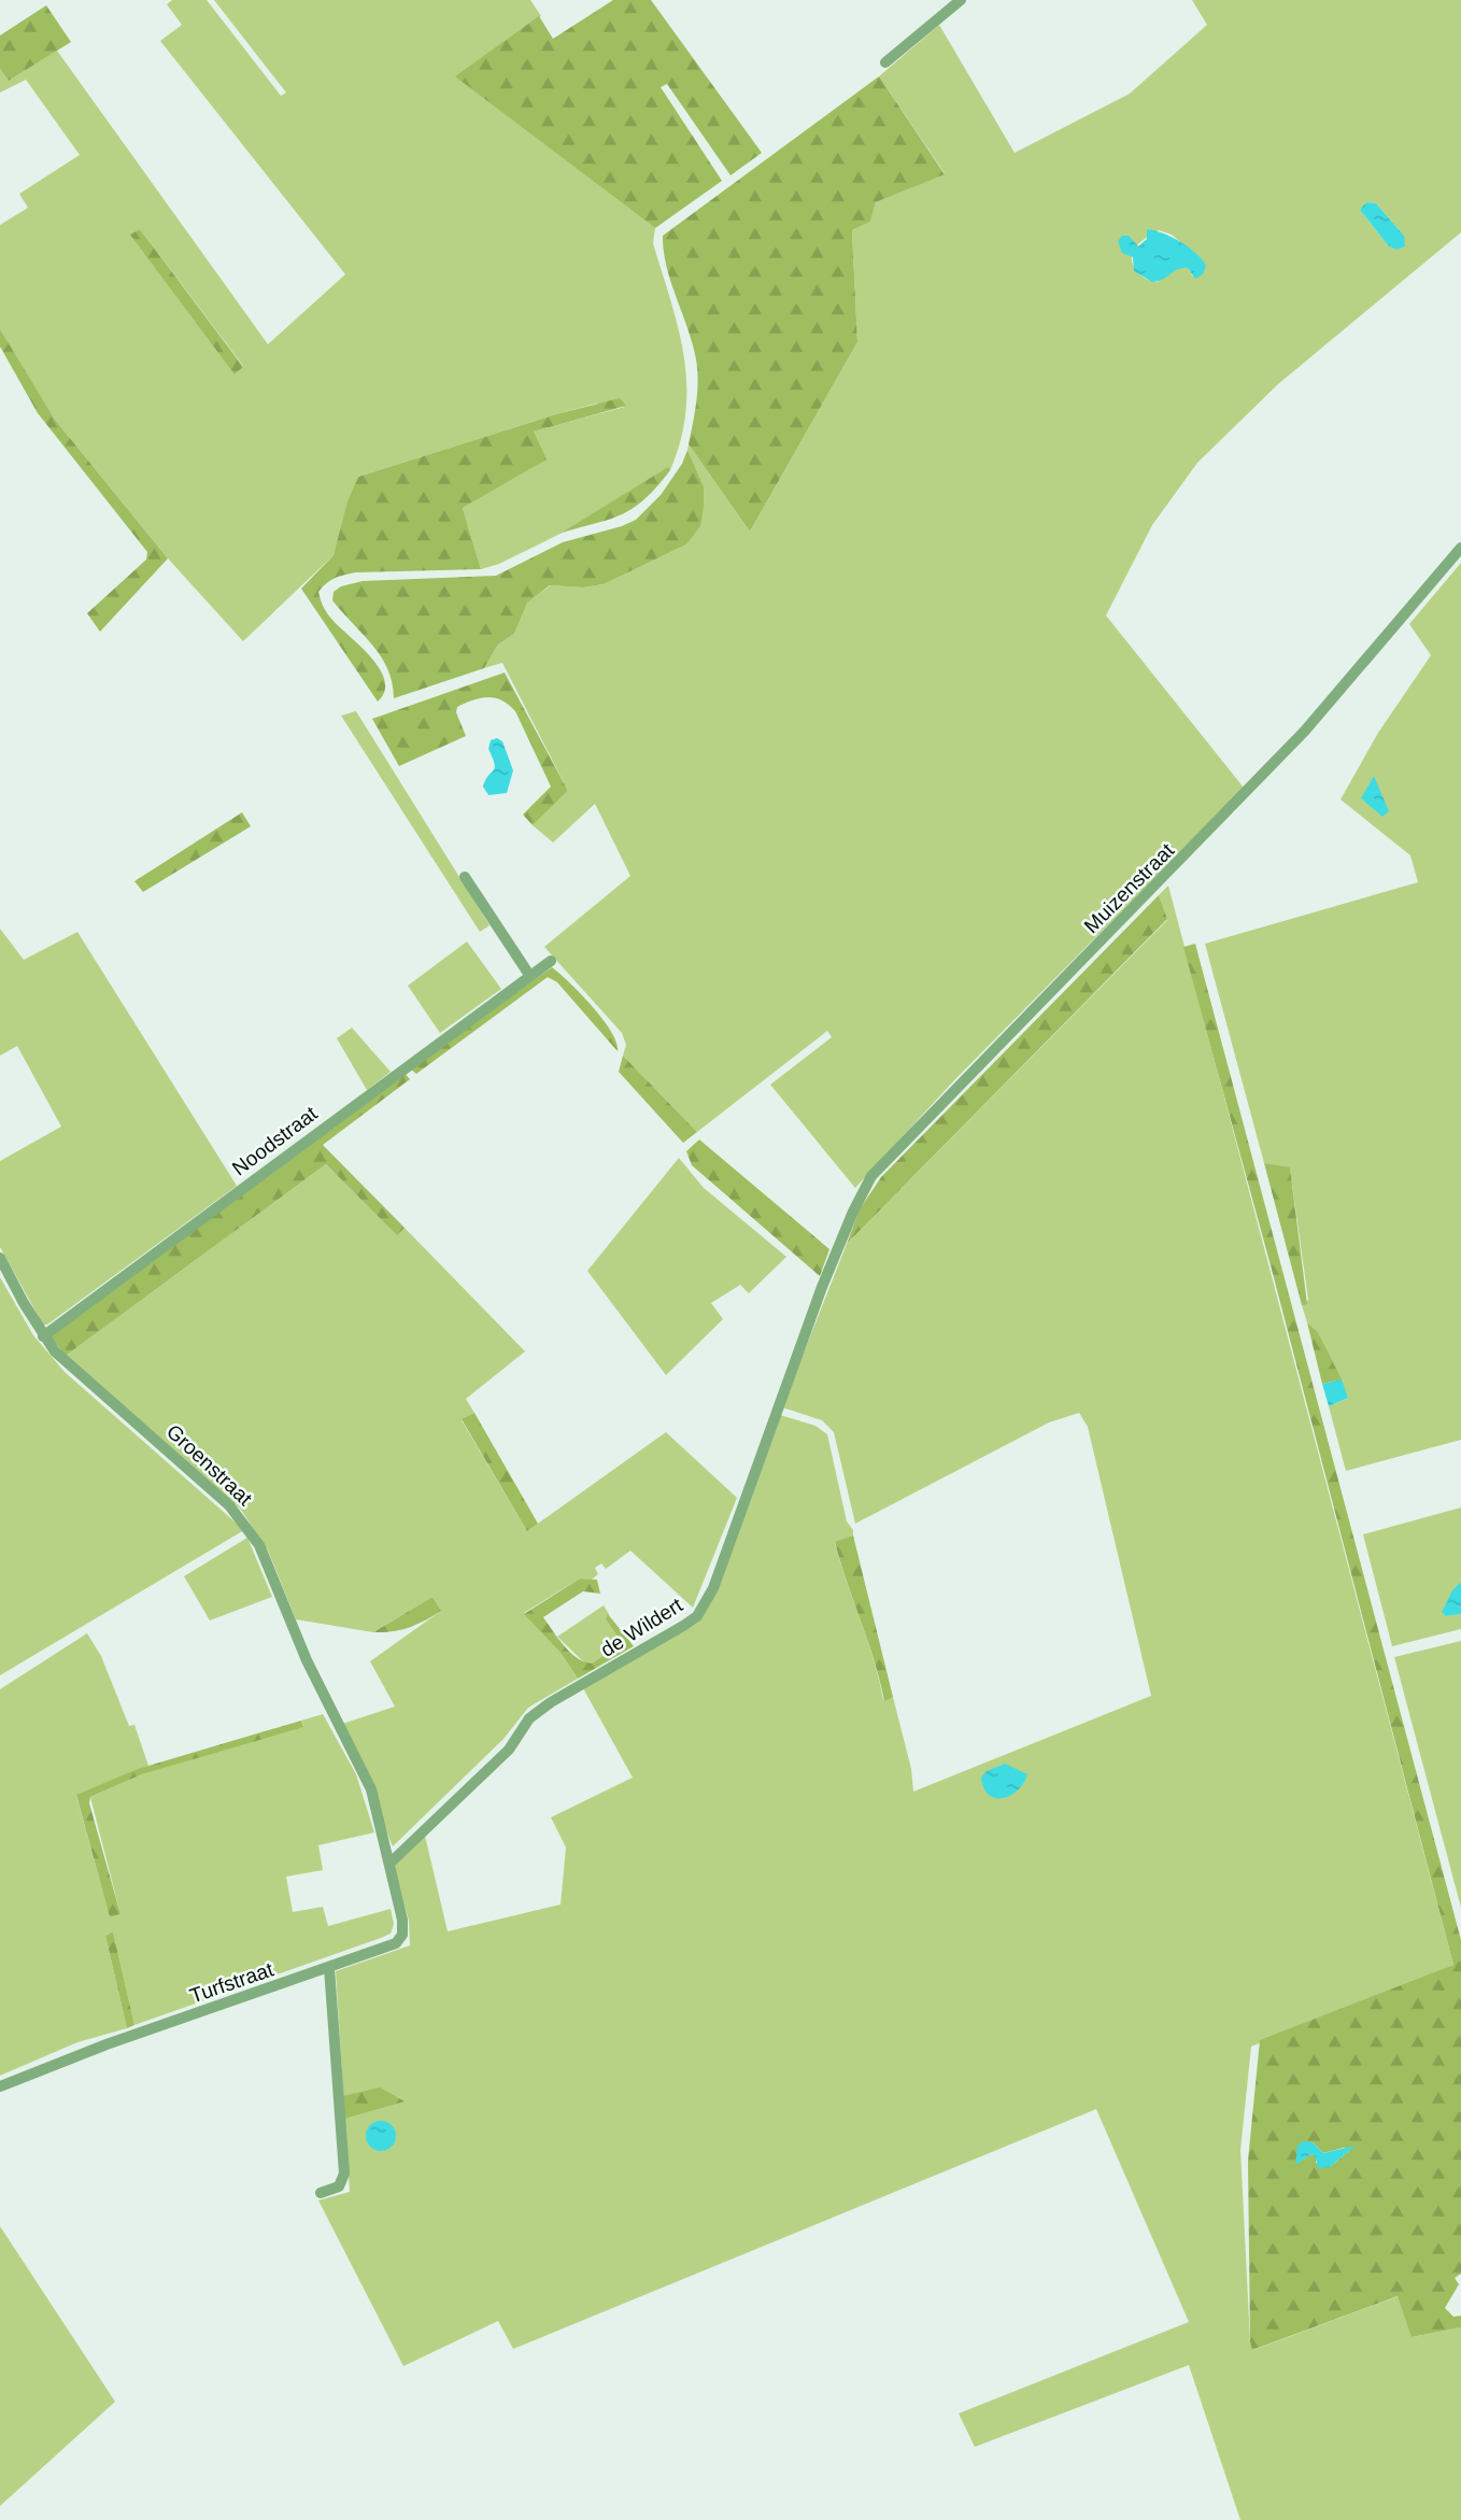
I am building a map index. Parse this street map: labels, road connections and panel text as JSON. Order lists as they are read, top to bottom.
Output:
{
  "streets": {
    "street": [
      "Muizenstraat",
      "Noodstraat",
      "Groenstraat",
      "de Wildert",
      "Turfstraat"
    ]
  },
  "crossings": [
    ["Muizenstraat", "de Wildert"],
    ["Noodstraat", "Groenstraat"],
    ["Groenstraat", "de Wildert"],
    ["Groenstraat", "Turfstraat"],
    ["de Wildert", "Turfstraat"]
  ]
}
